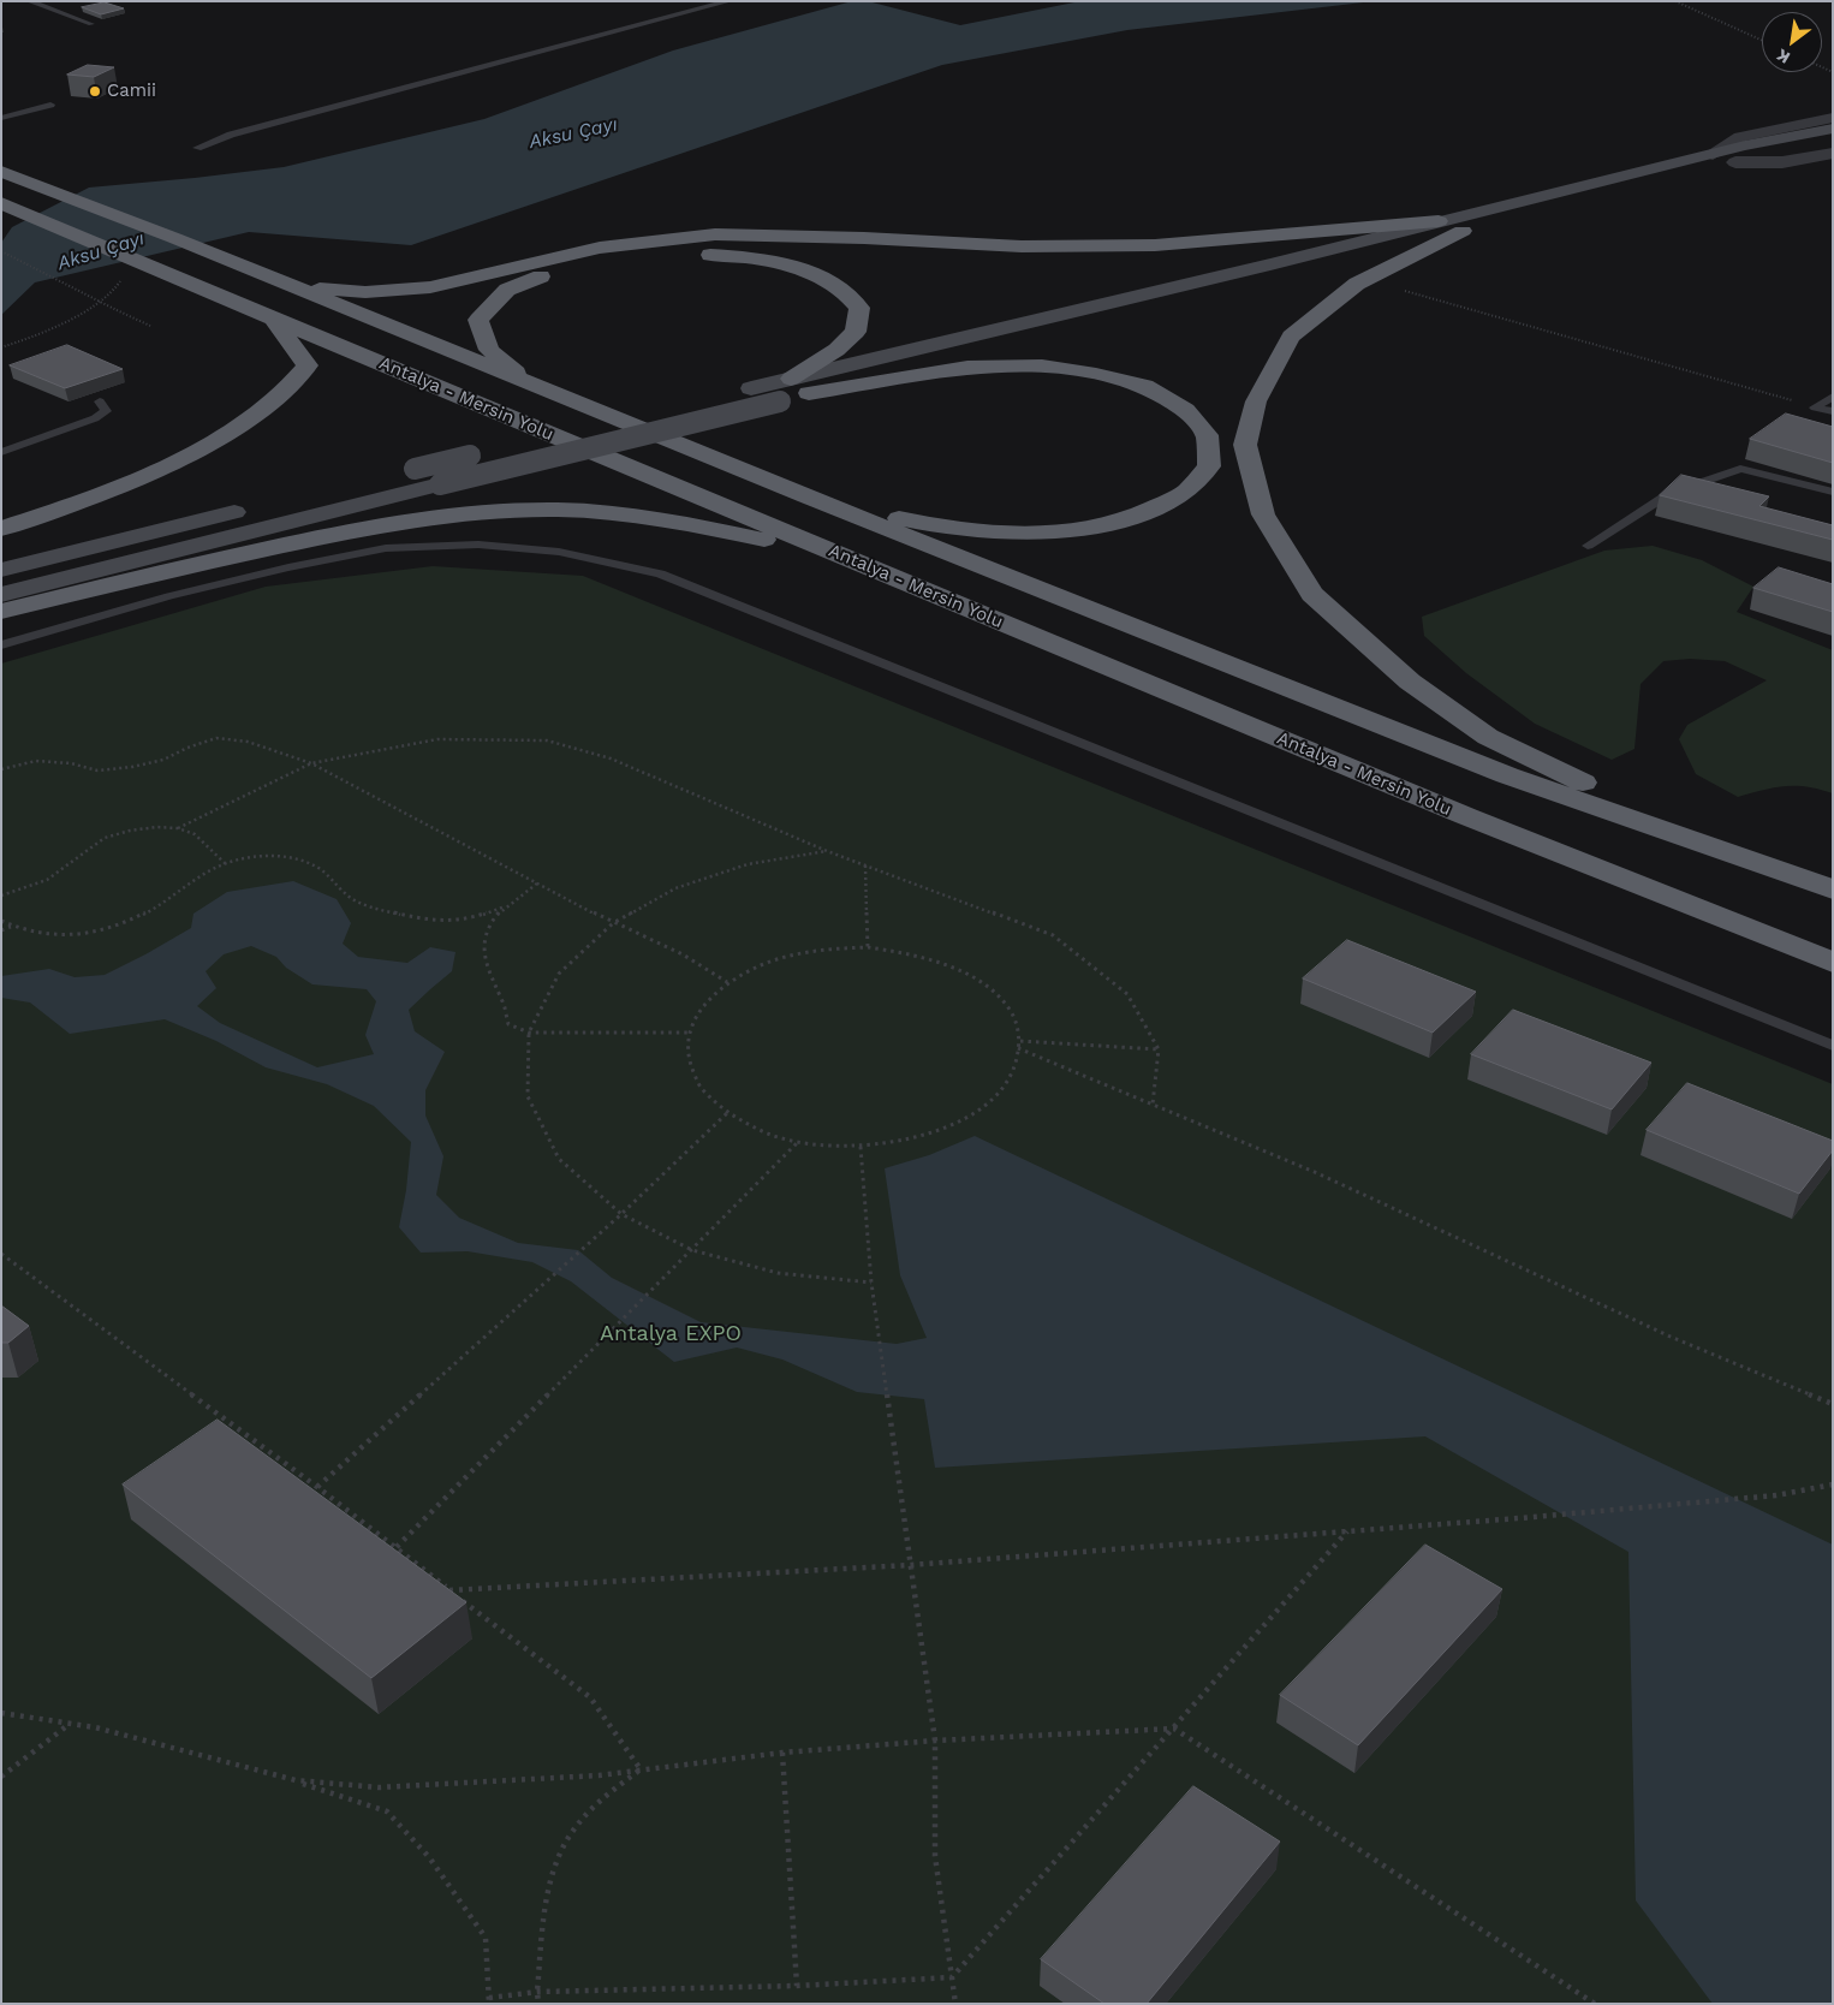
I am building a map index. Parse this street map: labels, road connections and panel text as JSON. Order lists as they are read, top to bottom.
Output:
{
  "streets": {
    "highway": ["Antalya - Mersin Yolu"]
  },
  "water": ["Aksu Çayı"],
  "parks": ["Antalya EXPO"],
  "places": ["Camii"],
  "north": "bottom left"
}
